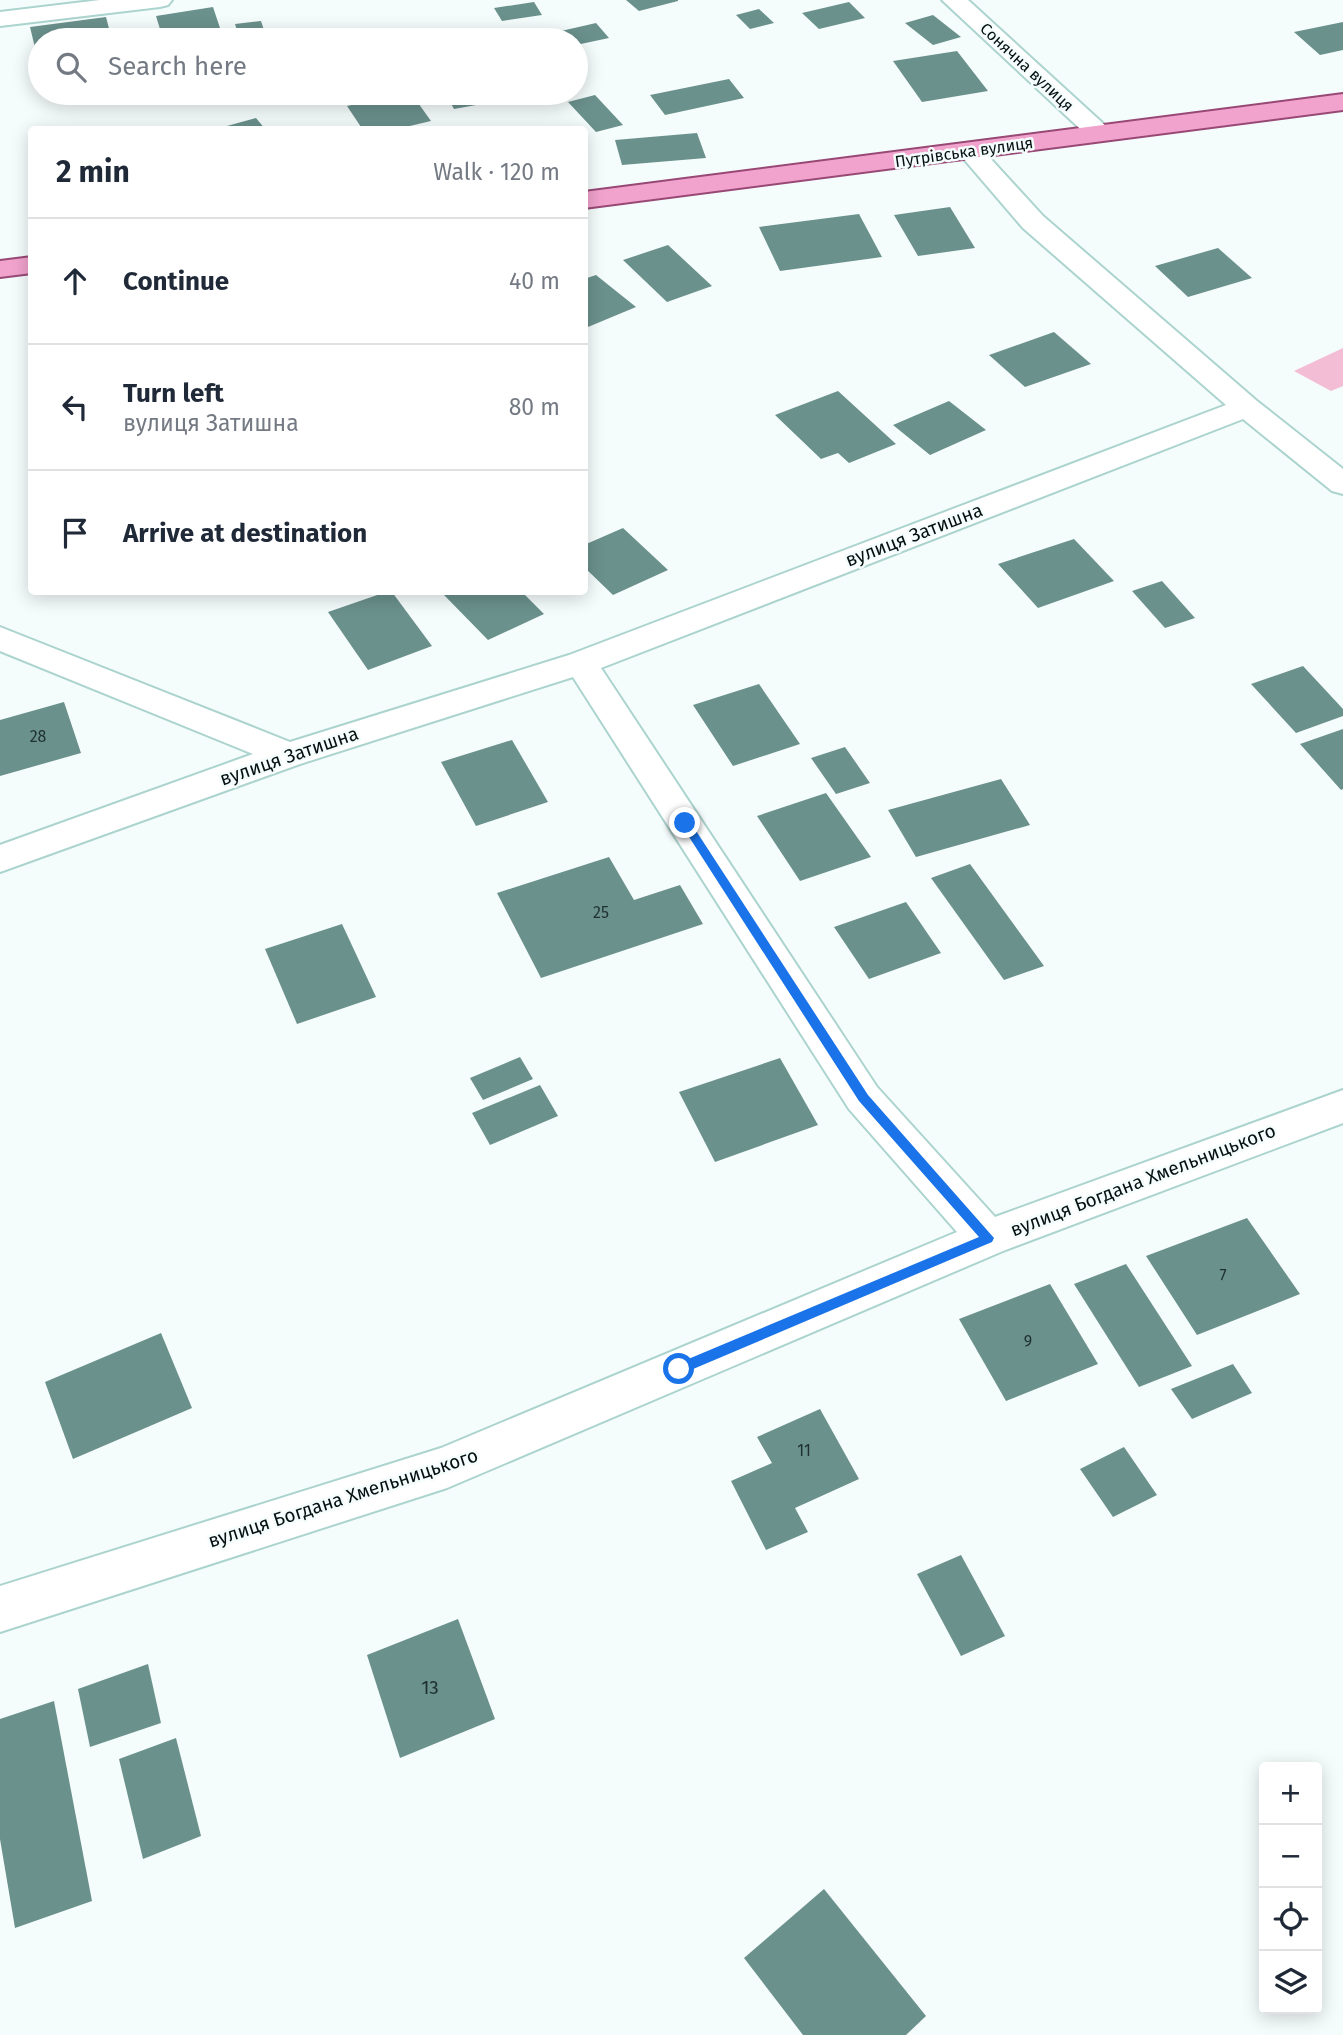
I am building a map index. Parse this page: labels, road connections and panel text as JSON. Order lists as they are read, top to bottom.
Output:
{
  "streets": {
    "main road": ["Путрівська вулиця"],
    "street": ["Сонячна вулиця", "вулиця Затишна", "вулиця Богдана Хмельницького"]
  },
  "crossings": [
    ["Сонячна вулиця", "Путрівська вулиця"]
  ],
  "house_numbers": [
    "28",
    "25",
    "7",
    "9",
    "11",
    "13"
  ],
  "page": {
    "search": "Search here",
    "heading": ["2 min", "Walk · 120 m"],
    "list": [
      ["Continue", "40 m"],
      ["Turn left", "вулиця Затишна", "80 m"],
      "Arrive at destination"
    ],
    "map_buttons": ["+", "−"]
  }
}
